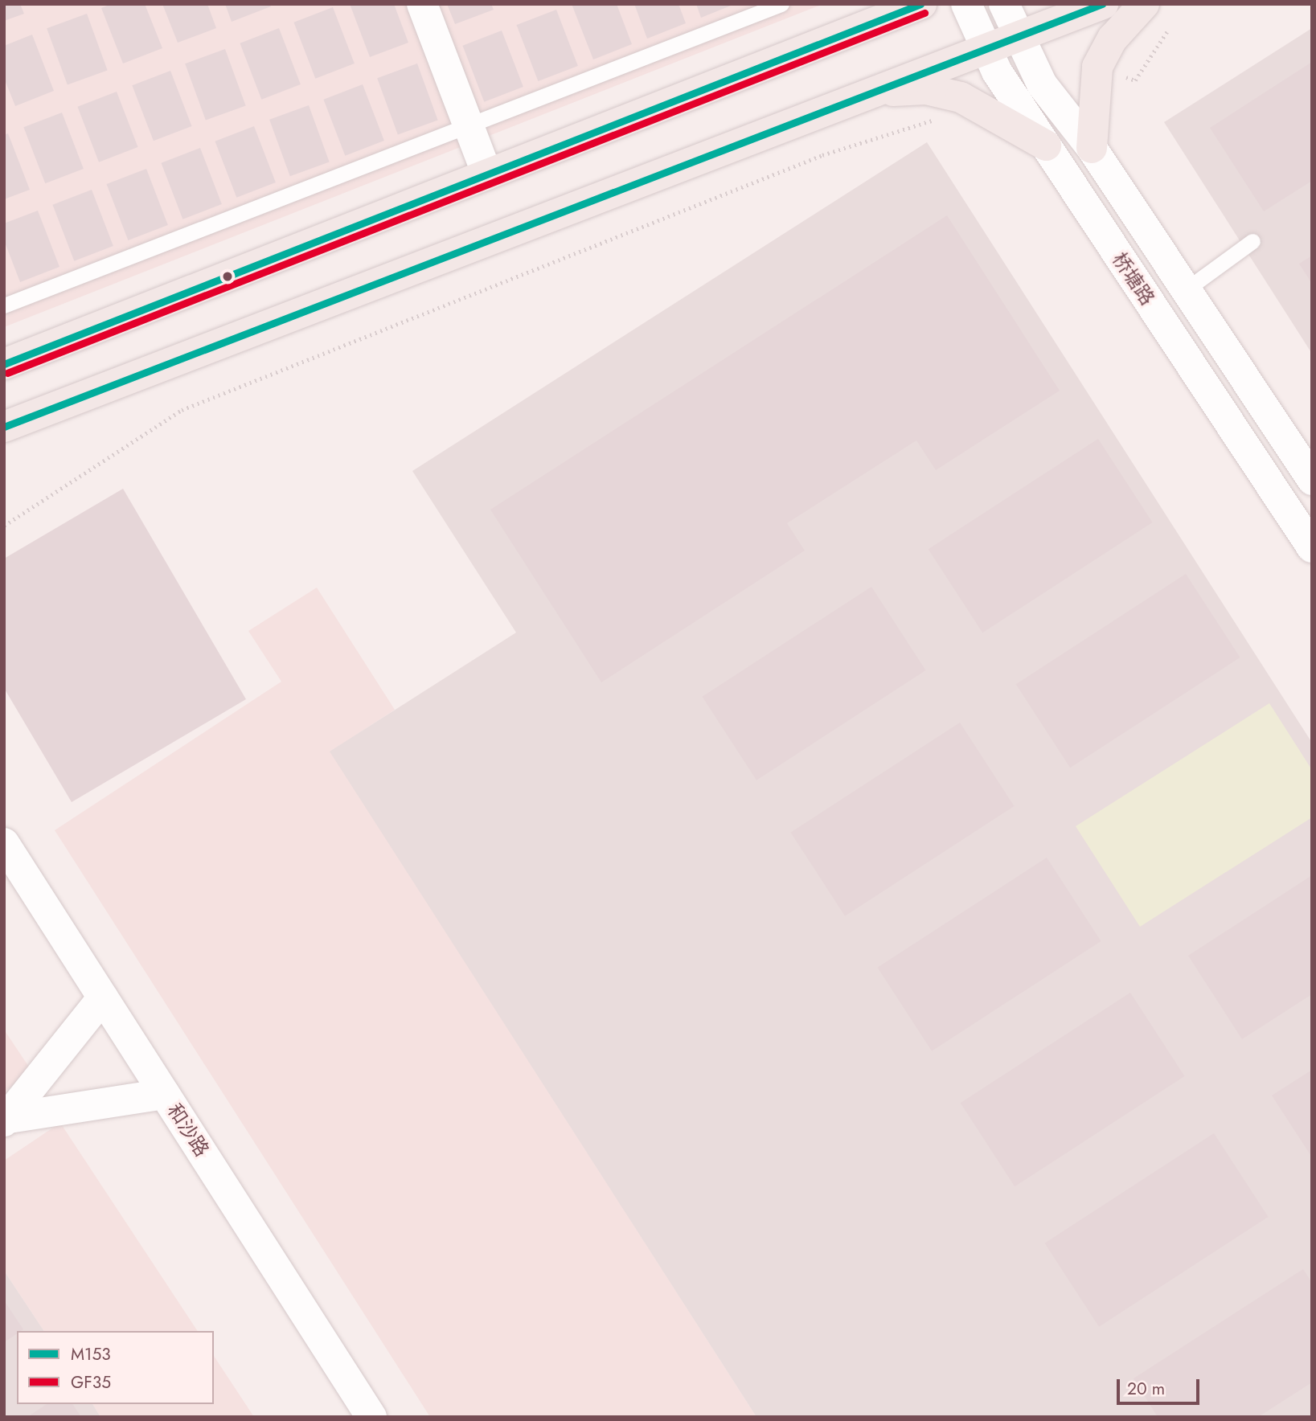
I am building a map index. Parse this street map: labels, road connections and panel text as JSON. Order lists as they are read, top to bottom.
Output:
{
  "streets": {
    "street": ["桥塘路", "和沙路"]
  },
  "lines": ["transit line M153", "transit line GF35"],
  "legend": ["M153", "GF35"],
  "scale_bar": "20 m"
}
